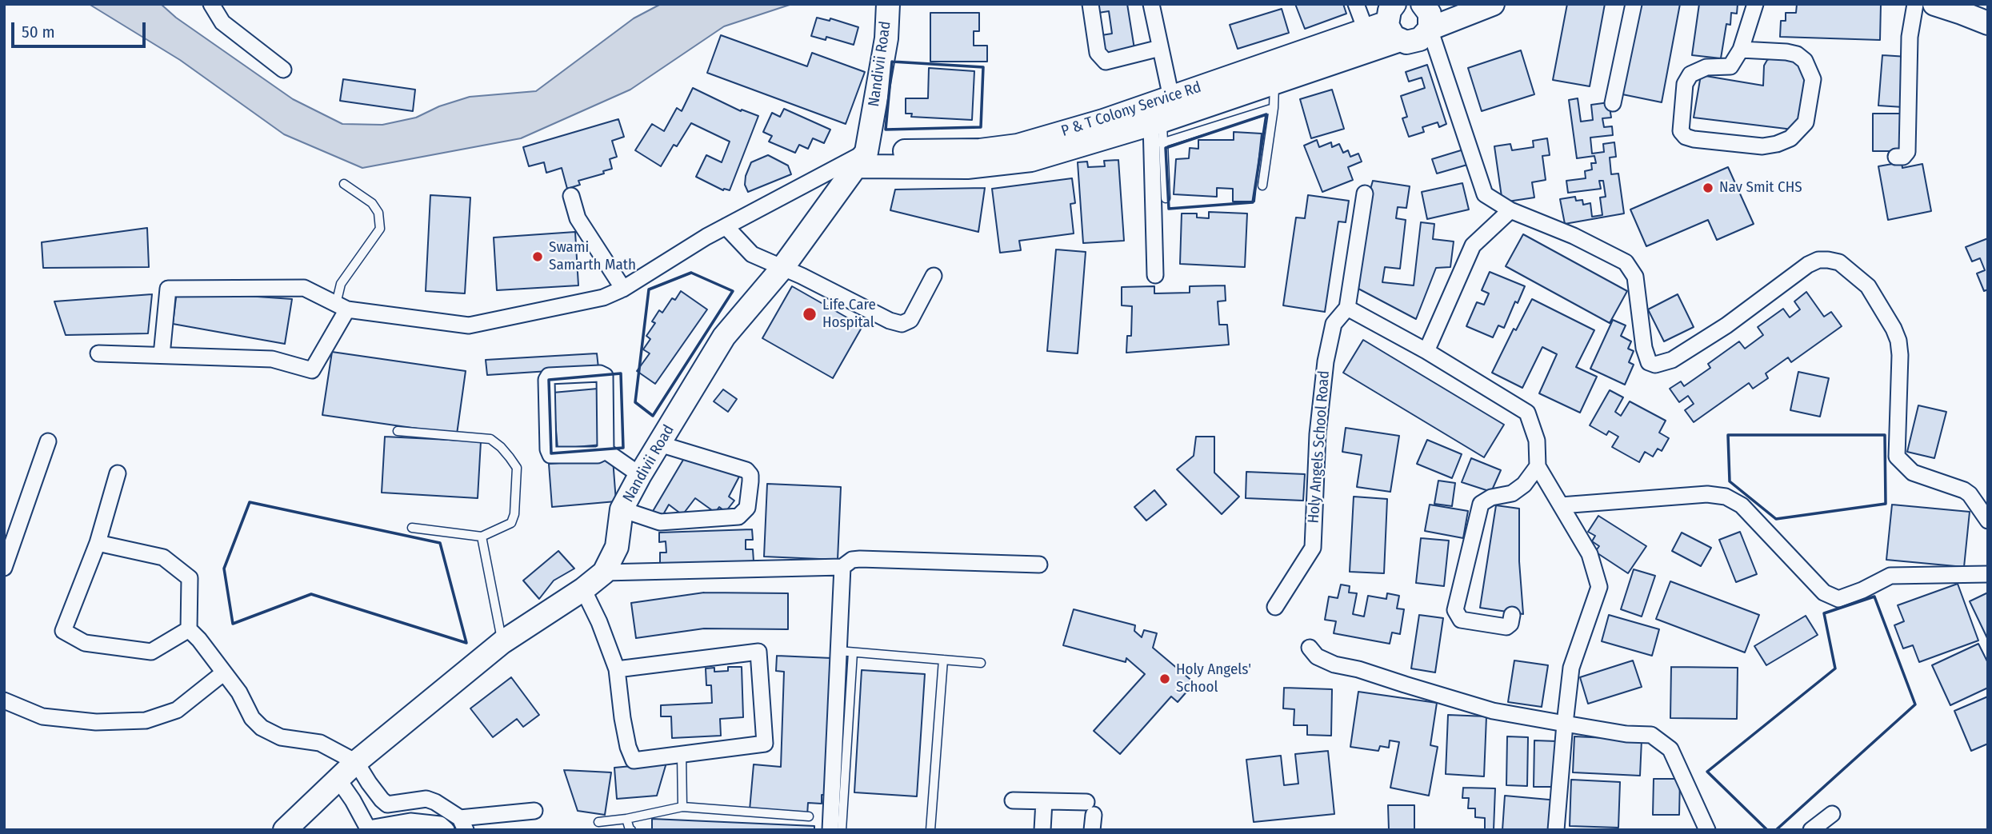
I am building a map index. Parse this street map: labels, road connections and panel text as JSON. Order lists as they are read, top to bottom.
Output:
{
  "streets": {
    "street": ["Nandivii Road", "P & T Colony Service Rd", "Holy Angels School Road"]
  },
  "crossings": [
    ["Nandivii Road", "P & T Colony Service Rd"]
  ],
  "places": [
    "Nav Smit CHS",
    "Swami Samarth Math",
    "Life Care Hospital",
    "Holy Angels' School"
  ],
  "scale_bar": "50 m"
}
